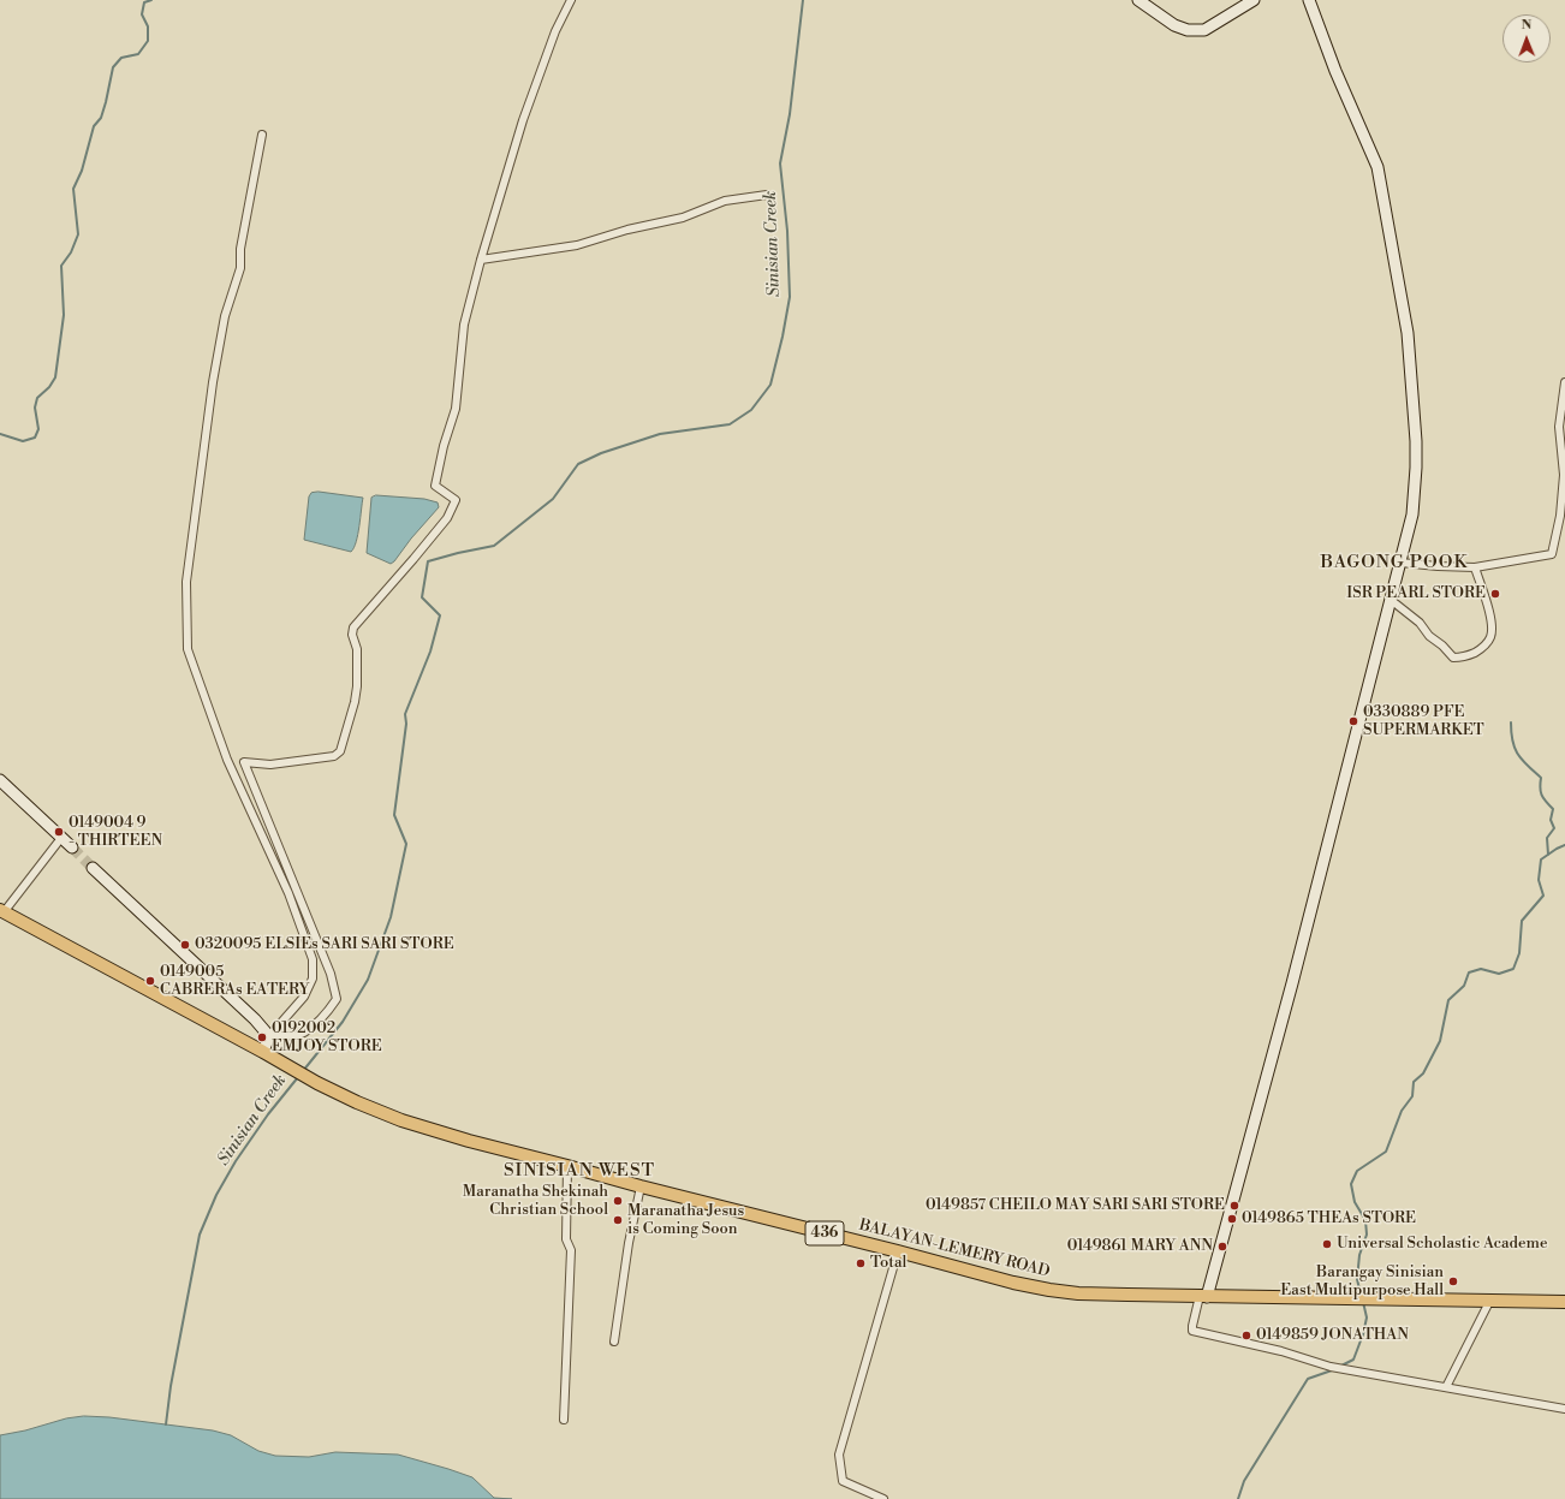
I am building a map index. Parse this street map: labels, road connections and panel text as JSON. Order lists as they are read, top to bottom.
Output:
{
  "streets": {
    "main road": ["436", "BALAYAN-LEMERY ROAD"]
  },
  "districts": ["BAGONG POOK", "SINISIAN WEST"],
  "water": ["Sinisian Creek"],
  "places": [
    "ISR PEARL STORE",
    "0330889 PFE SUPERMARKET",
    "0149004 9 - THIRTEEN",
    "0320095 ELSIEs SARI SARI STORE",
    "0149005 CABRERAs EATERY",
    "0192002 EMJOY STORE",
    "Maranatha Shekinah Christian School",
    "0149857 CHEILO MAY SARI SARI STORE",
    "0149865 THEAs STORE",
    "Maranatha Jesus is Coming Soon",
    "Universal Scholastic Academe",
    "0149861 MARY ANN",
    "Total",
    "Barangay Sinisian East Multipurpose Hall",
    "0149859 JONATHAN"
  ],
  "north": "top"
}
